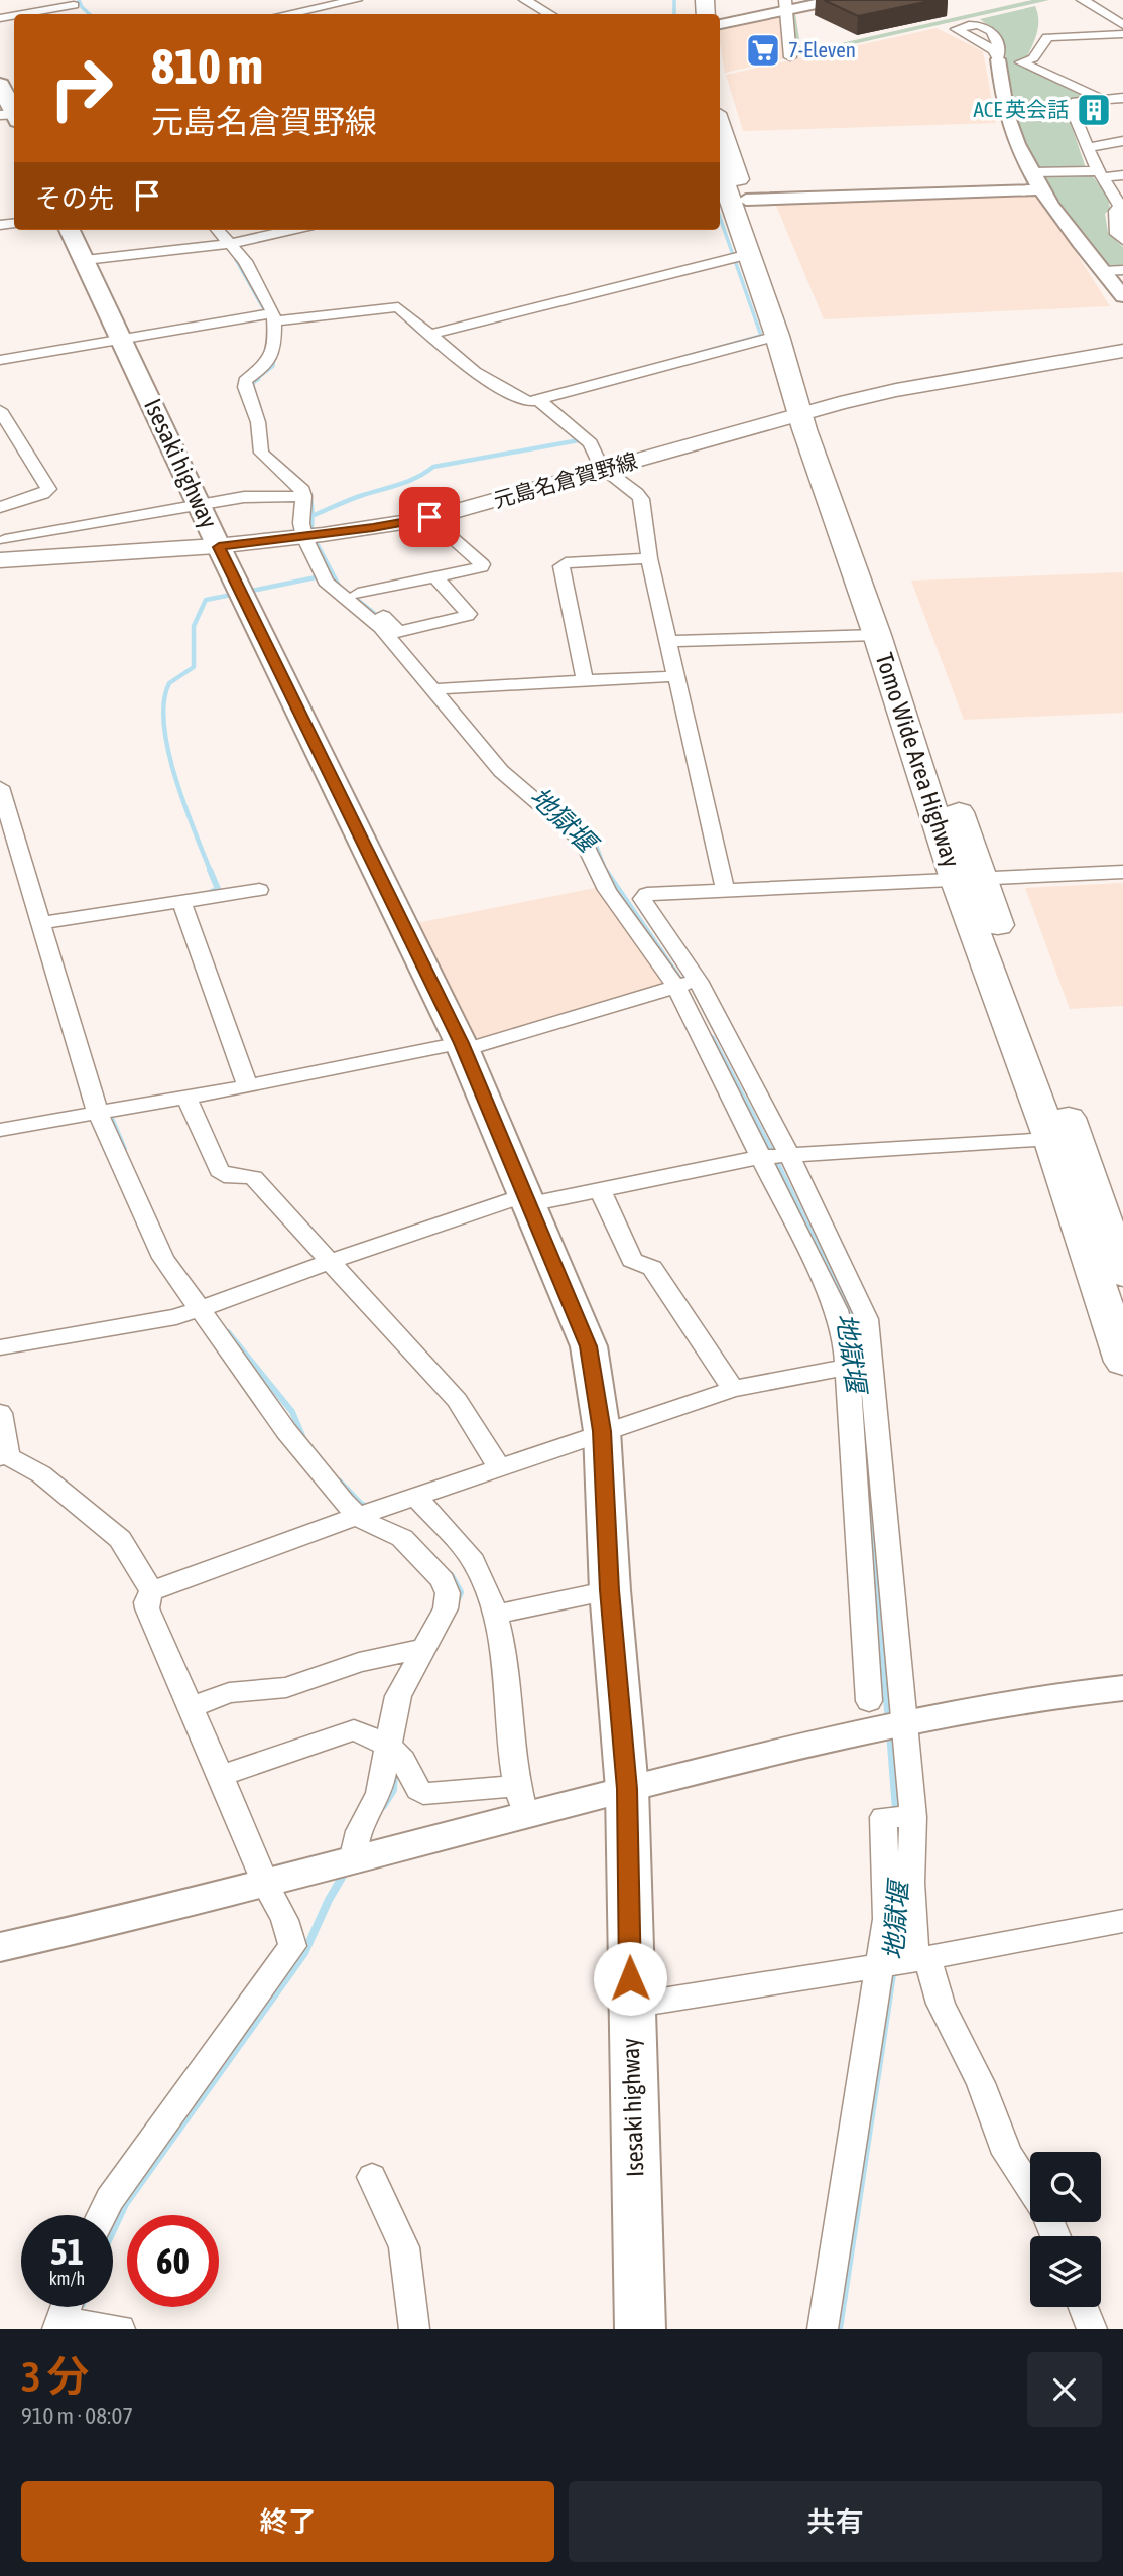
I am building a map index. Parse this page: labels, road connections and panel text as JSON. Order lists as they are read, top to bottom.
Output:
{
  "streets": {
    "highway": ["Tomo Wide Area Highway"],
    "main road": ["Isesaki highway", "元島名倉賀野線"]
  },
  "crossings": [
    ["Isesaki highway", "元島名倉賀野線"],
    ["元島名倉賀野線", "Tomo Wide Area Highway"]
  ],
  "water": ["地獄堰"],
  "places": {
    "supermarket": ["7-Eleven"],
    "building": ["ACE 英会話"]
  },
  "page": {
    "turn": ["810 m", "元島名倉賀野線"],
    "then": "その先",
    "speed": "51 km/h",
    "limit": "60",
    "heading": ["3 分", "910 m · 08:07"],
    "buttons": ["終了", "共有"]
  }
}
